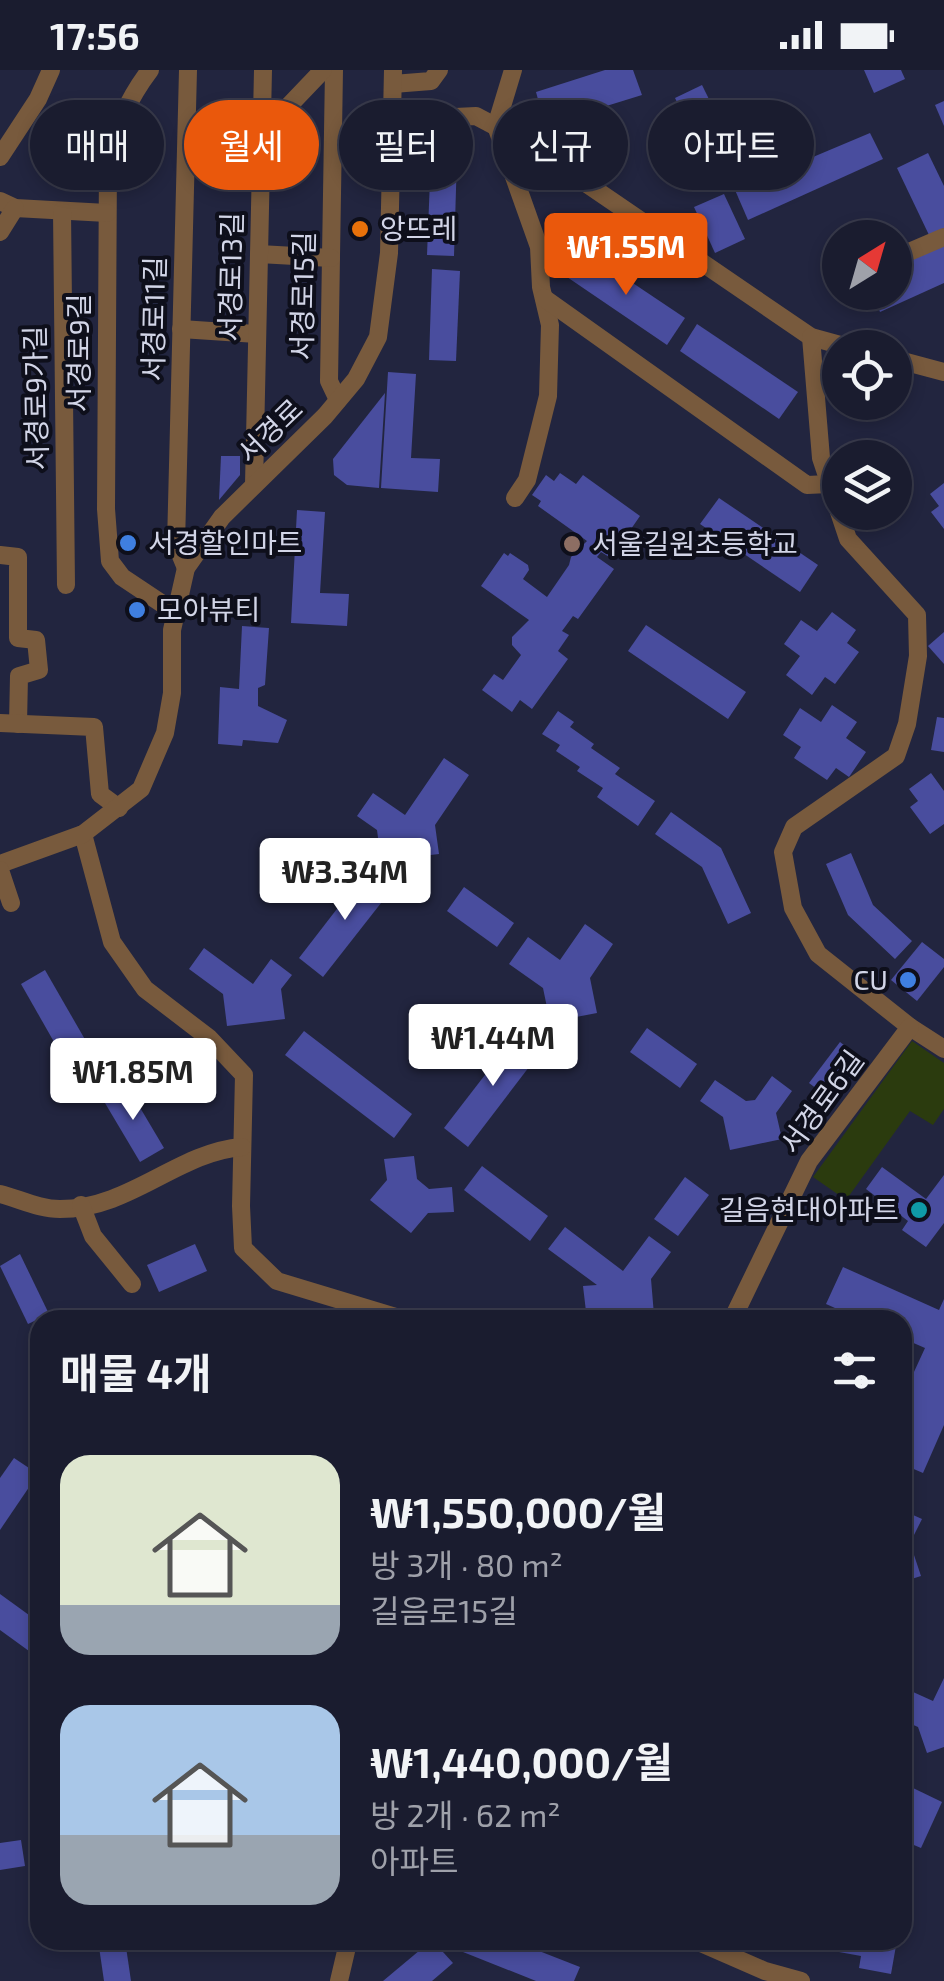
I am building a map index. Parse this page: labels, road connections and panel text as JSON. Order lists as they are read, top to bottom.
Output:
{
  "streets": {
    "street": [
      "서경로13길",
      "서경로15길",
      "서경로11길",
      "서경로9길",
      "서경로9가길",
      "서경로",
      "서경로6길"
    ]
  },
  "crossings": [
    ["서경로13길", "서경로"],
    ["서경로15길", "서경로"],
    ["서경로11길", "서경로"],
    ["서경로9길", "서경로"]
  ],
  "places": [
    "앙뜨레",
    "서경할인마트",
    "서울길원초등학교",
    "모아뷰티",
    "CU",
    "길음현대아파트"
  ],
  "north": "top right",
  "page": {
    "status": "17:56",
    "chip": [
      "매매",
      "월세",
      "필터",
      "신규",
      "아파트"
    ],
    "price": [
      "₩1.55M",
      "₩3.34M",
      "₩1.44M",
      "₩1.85M"
    ],
    "heading": "매물 4개",
    "list": [
      {
        "name": "₩1,550,000/월",
        "note": "방 3개 · 80 m² · 길음로15길"
      },
      {
        "name": "₩1,440,000/월",
        "note": "방 2개 · 62 m² · 아파트"
      }
    ]
  }
}
